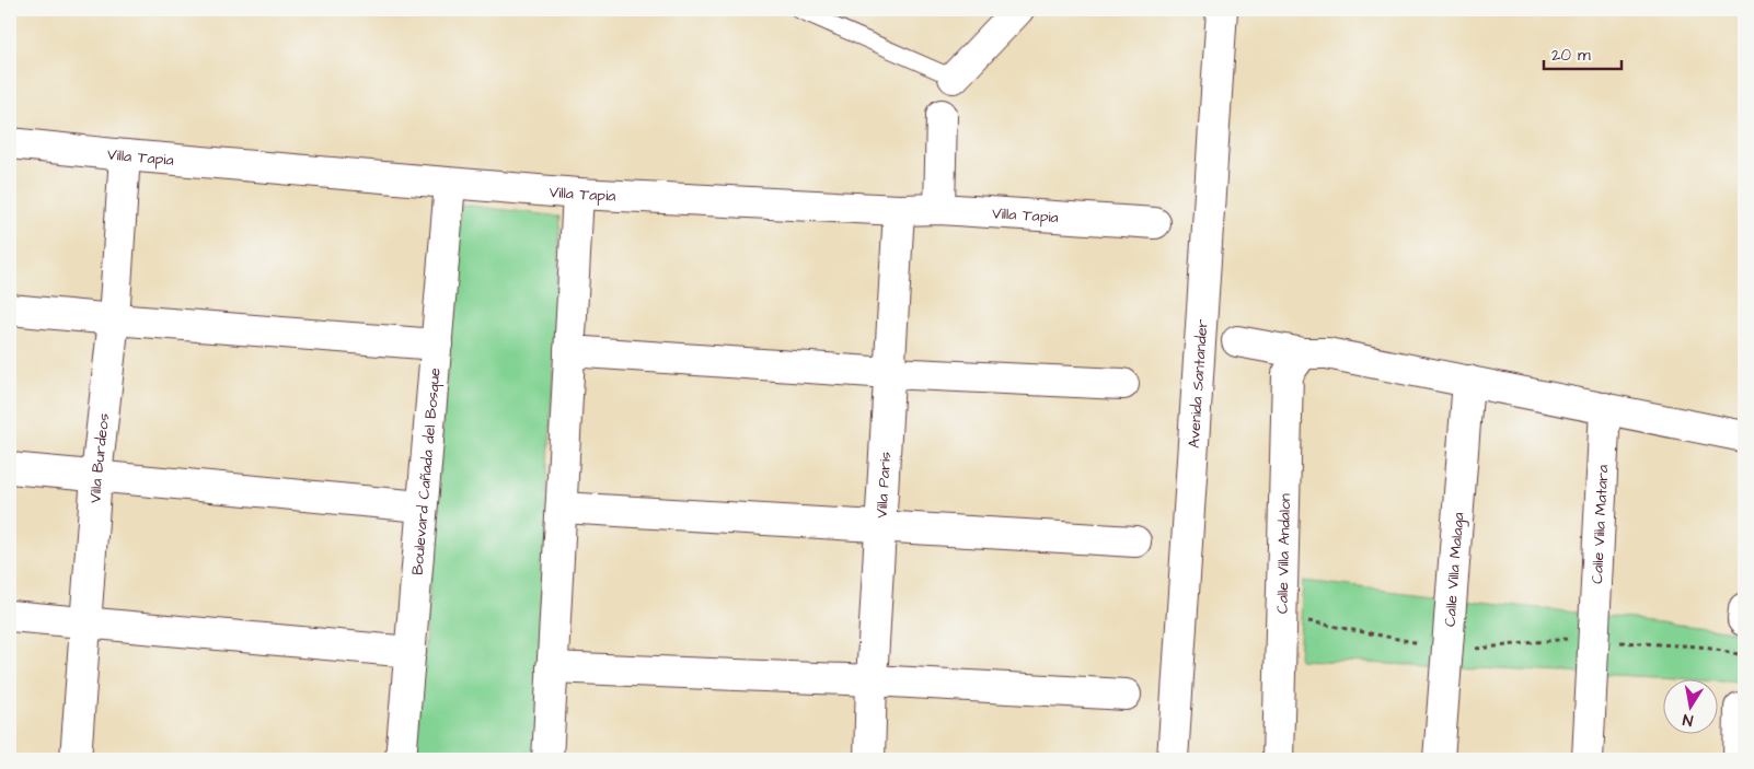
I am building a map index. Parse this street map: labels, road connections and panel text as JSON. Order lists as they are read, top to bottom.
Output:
{
  "streets": {
    "street": [
      "Villa Tapia",
      "Avenida Santander",
      "Villa Burdeos",
      "Boulevard Cañada del Bosque",
      "Villa Paris",
      "Calle Villa Matara",
      "Calle Villa Andalon",
      "Calle Villa Malaga"
    ]
  },
  "crossings": [
    ["Villa Tapia", "Villa Burdeos"],
    ["Villa Tapia", "Boulevard Cañada del Bosque"],
    ["Villa Tapia", "Villa Paris"]
  ],
  "scale_bar": "20 m",
  "north": "bottom"
}
